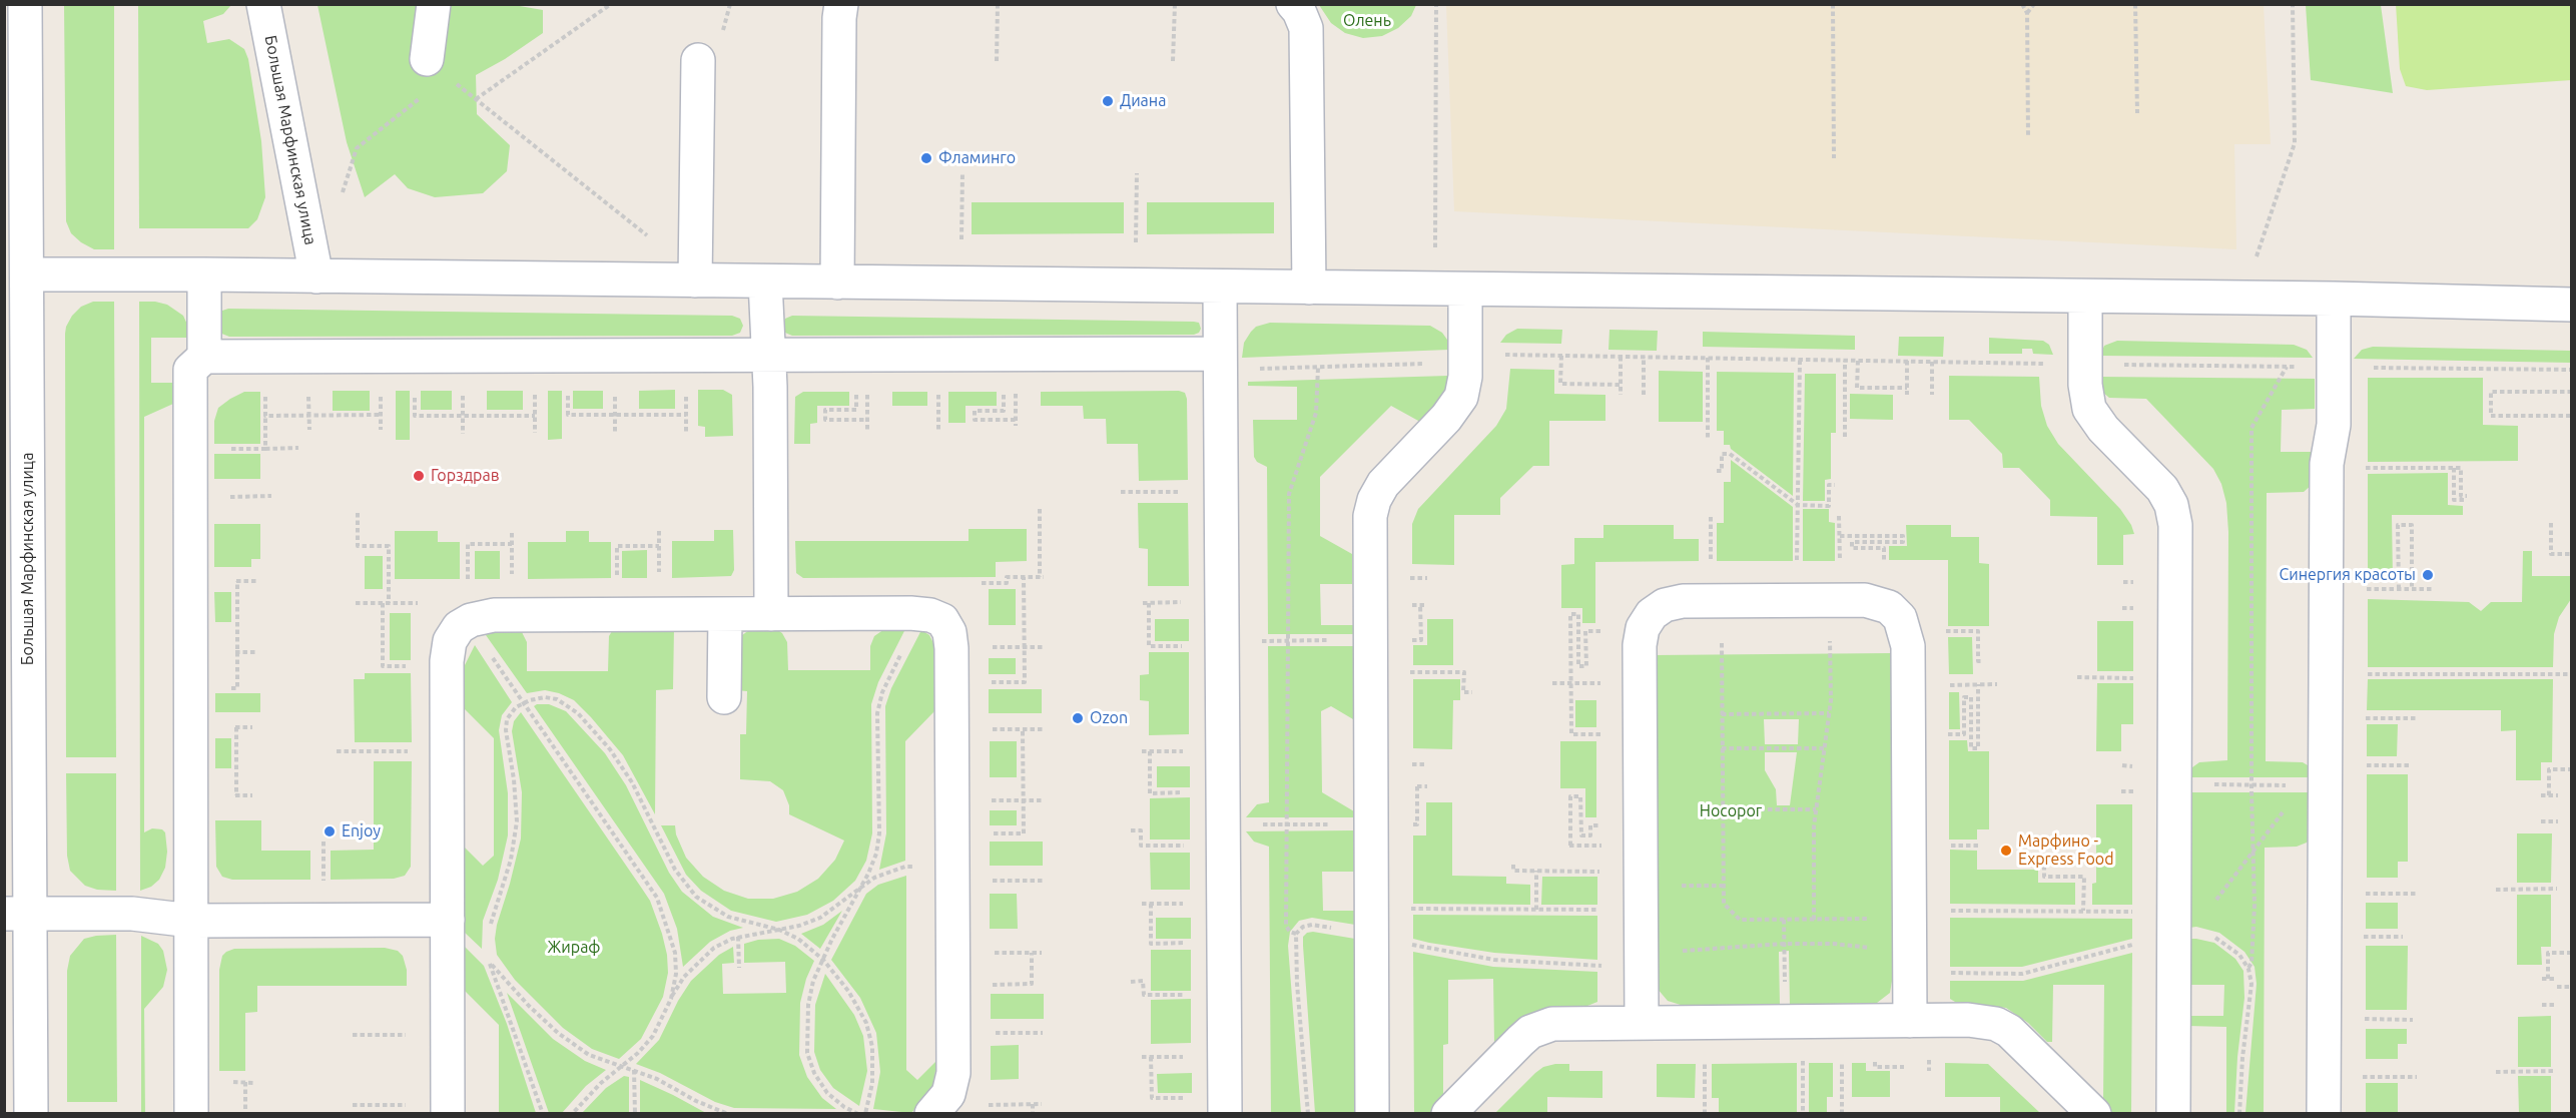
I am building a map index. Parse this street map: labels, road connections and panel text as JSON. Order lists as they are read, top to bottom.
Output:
{
  "streets": {
    "street": ["Большая Марфинская улица"]
  },
  "parks": ["Олень", "Носорог", "Жираф"],
  "places": [
    "Диана",
    "Фламинго",
    "Горздрав",
    "Синергия красоты",
    "Ozon",
    "Enjoy",
    "Марфино - Express Food"
  ]
}
